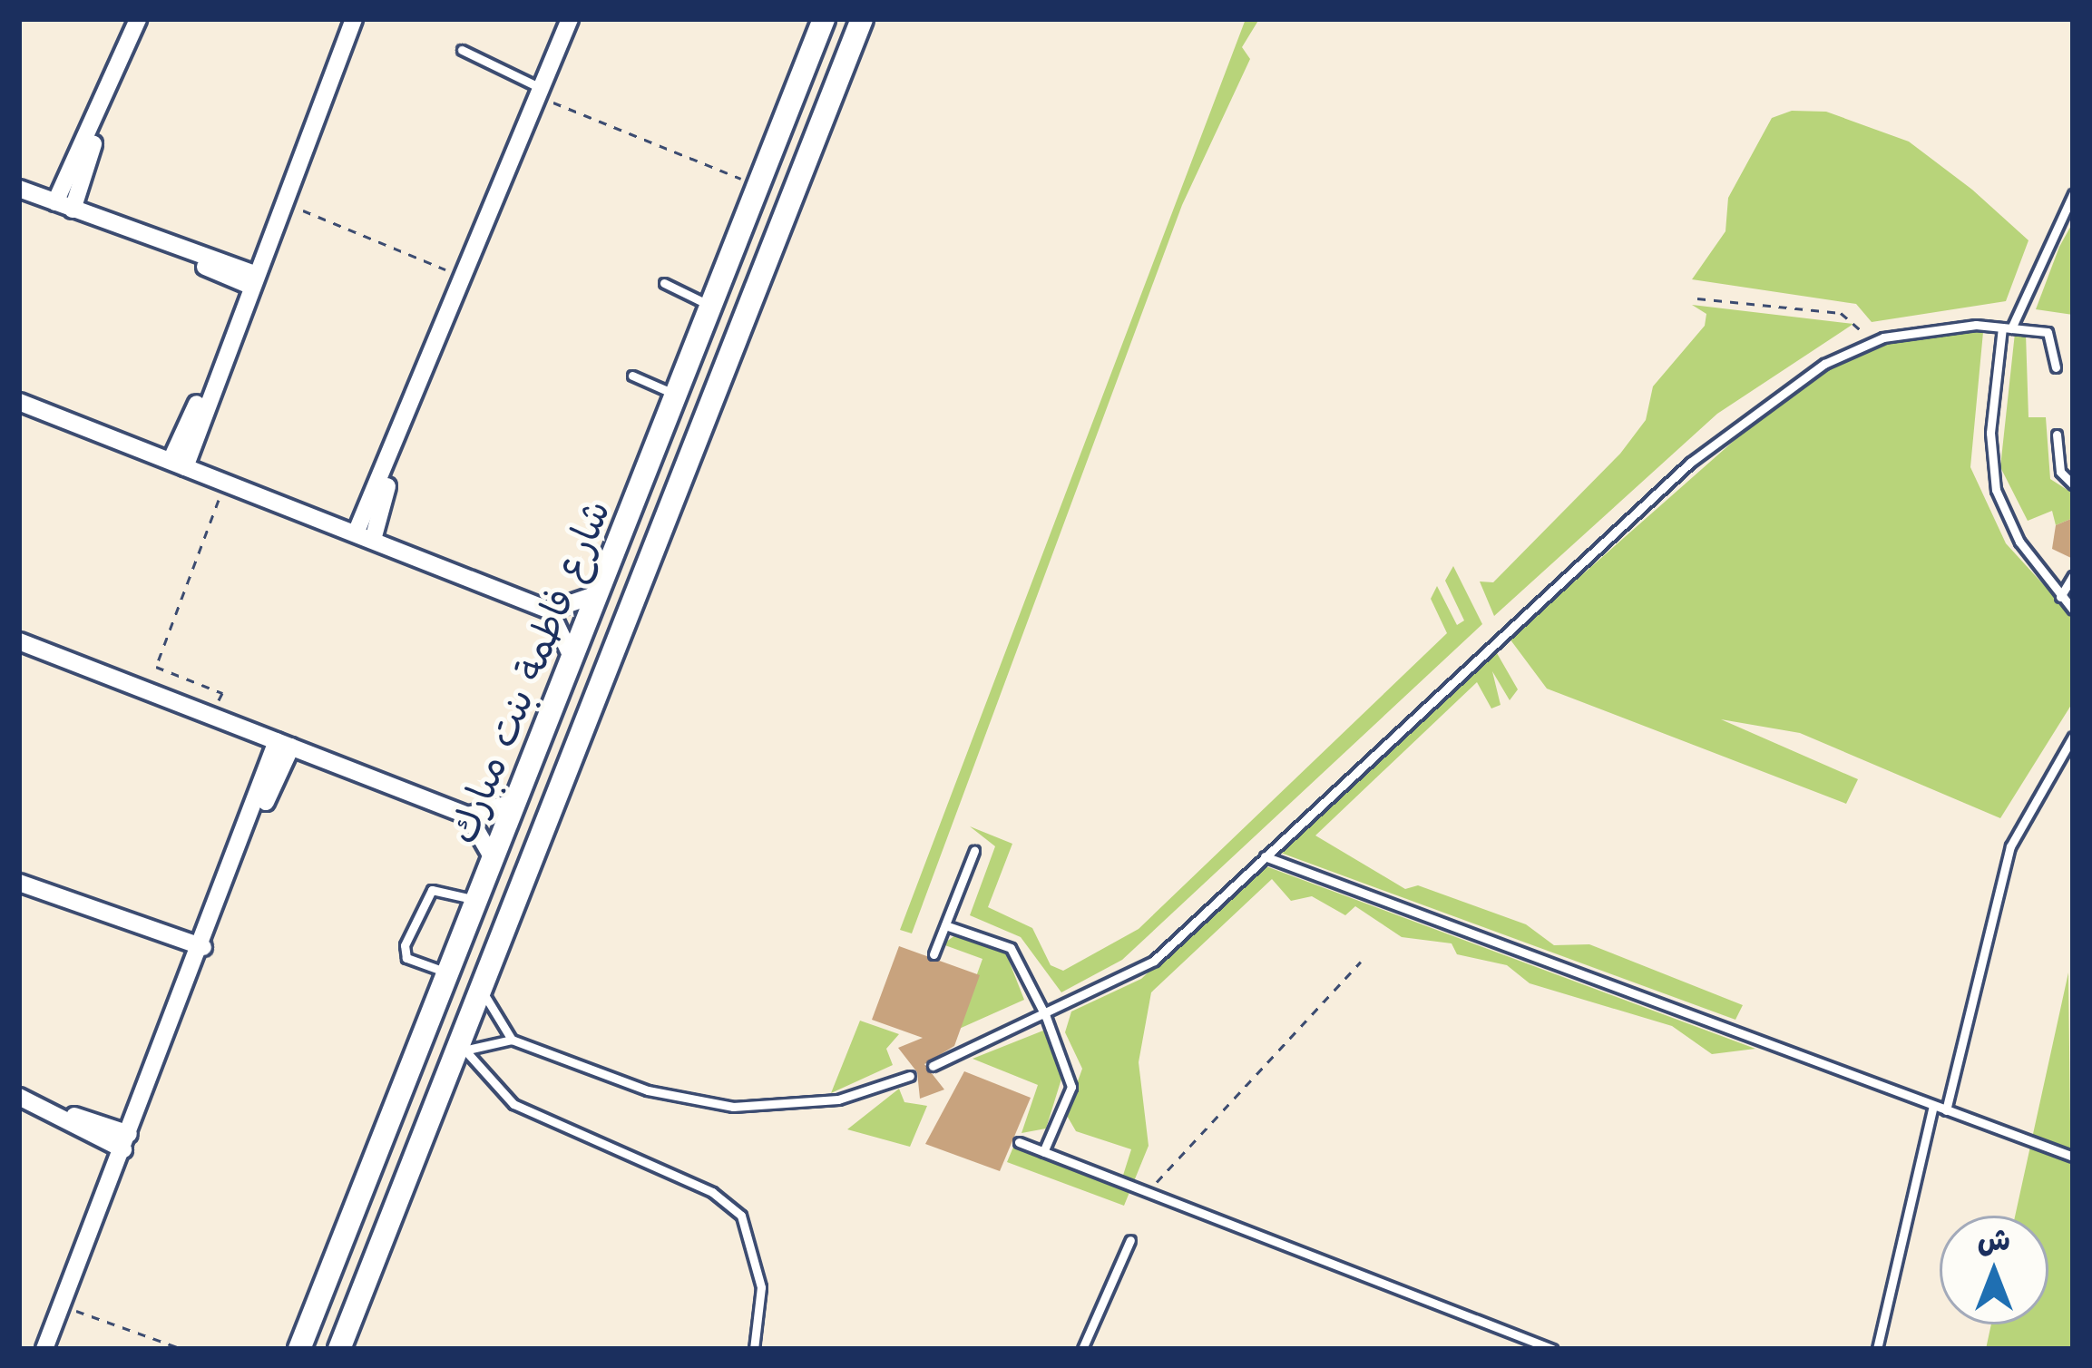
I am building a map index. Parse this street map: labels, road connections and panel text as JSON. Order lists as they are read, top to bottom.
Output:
{
  "streets": {
    "street": ["شارع فاطمة بنت مبارك"]
  },
  "north": "top"
}
